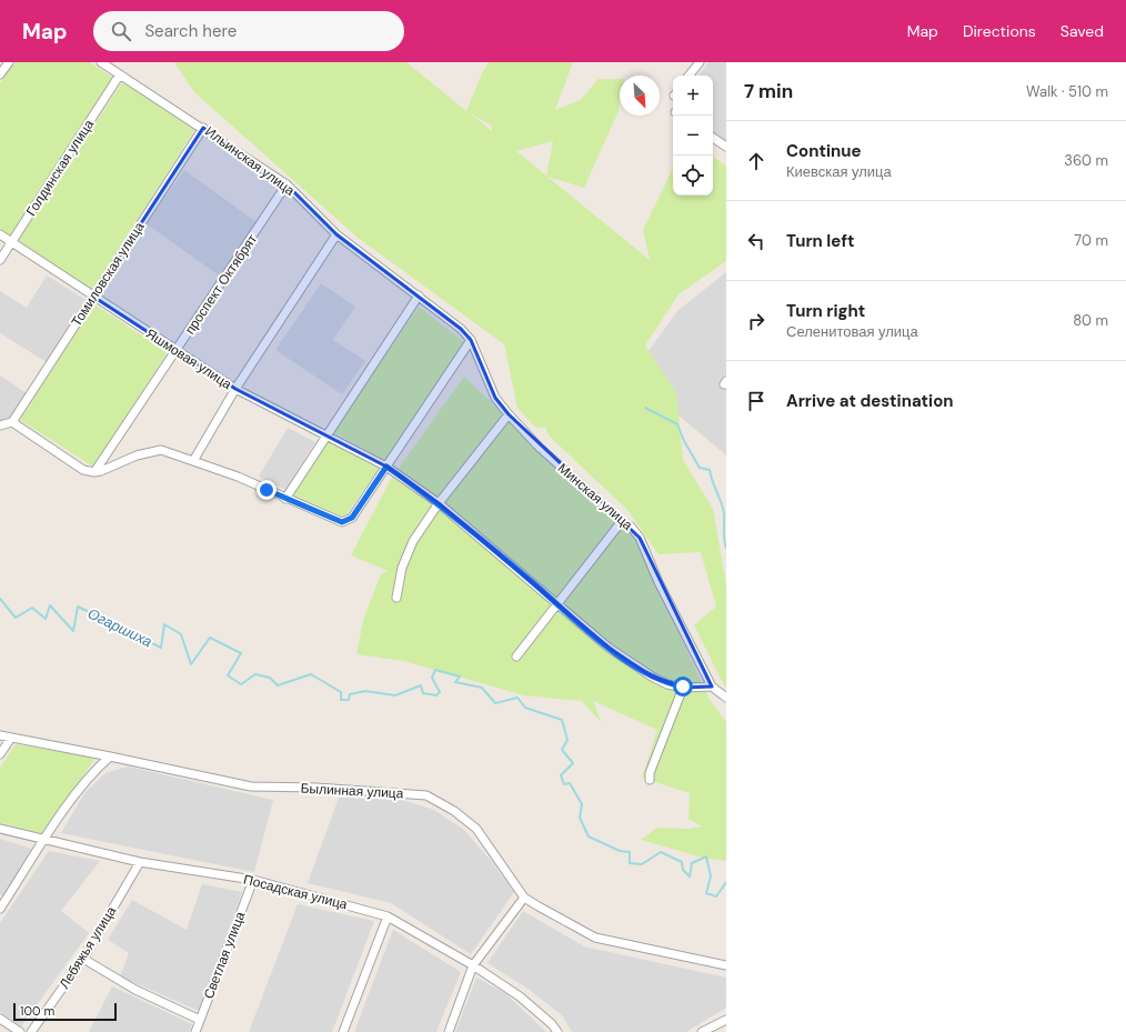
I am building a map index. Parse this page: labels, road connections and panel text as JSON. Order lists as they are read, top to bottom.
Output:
{
  "streets": {
    "street": [
      "Ильинская улица",
      "Голдинская улица",
      "Томиловская улица",
      "проспект Октябрят",
      "Яшмовая улица",
      "Минская улица",
      "Былинная улица",
      "Посадская улица",
      "Лебяжья улица",
      "Светлая улица"
    ]
  },
  "crossings": [
    ["Ильинская улица", "Голдинская улица"],
    ["Ильинская улица", "Томиловская улица"],
    ["Ильинская улица", "проспект Октябрят"],
    ["Ильинская улица", "Минская улица"],
    ["Голдинская улица", "Яшмовая улица"],
    ["Томиловская улица", "Яшмовая улица"],
    ["проспект Октябрят", "Яшмовая улица"],
    ["Яшмовая улица", "Минская улица"],
    ["Посадская улица", "Лебяжья улица"],
    ["Посадская улица", "Светлая улица"]
  ],
  "water": ["Огаршиха"],
  "scale_bar": "100 m",
  "north": "bottom right",
  "page": {
    "header": "Map",
    "search": "Search here",
    "nav": ["Map", "Directions", "Saved"],
    "heading": ["7 min", "Walk · 510 m"],
    "map_buttons": ["+", "−"],
    "list": [
      ["Continue", "Киевская улица", "360 m"],
      ["Turn left", "70 m"],
      ["Turn right", "Селенитовая улица", "80 m"],
      "Arrive at destination"
    ],
    "scale": "100 m"
  }
}
